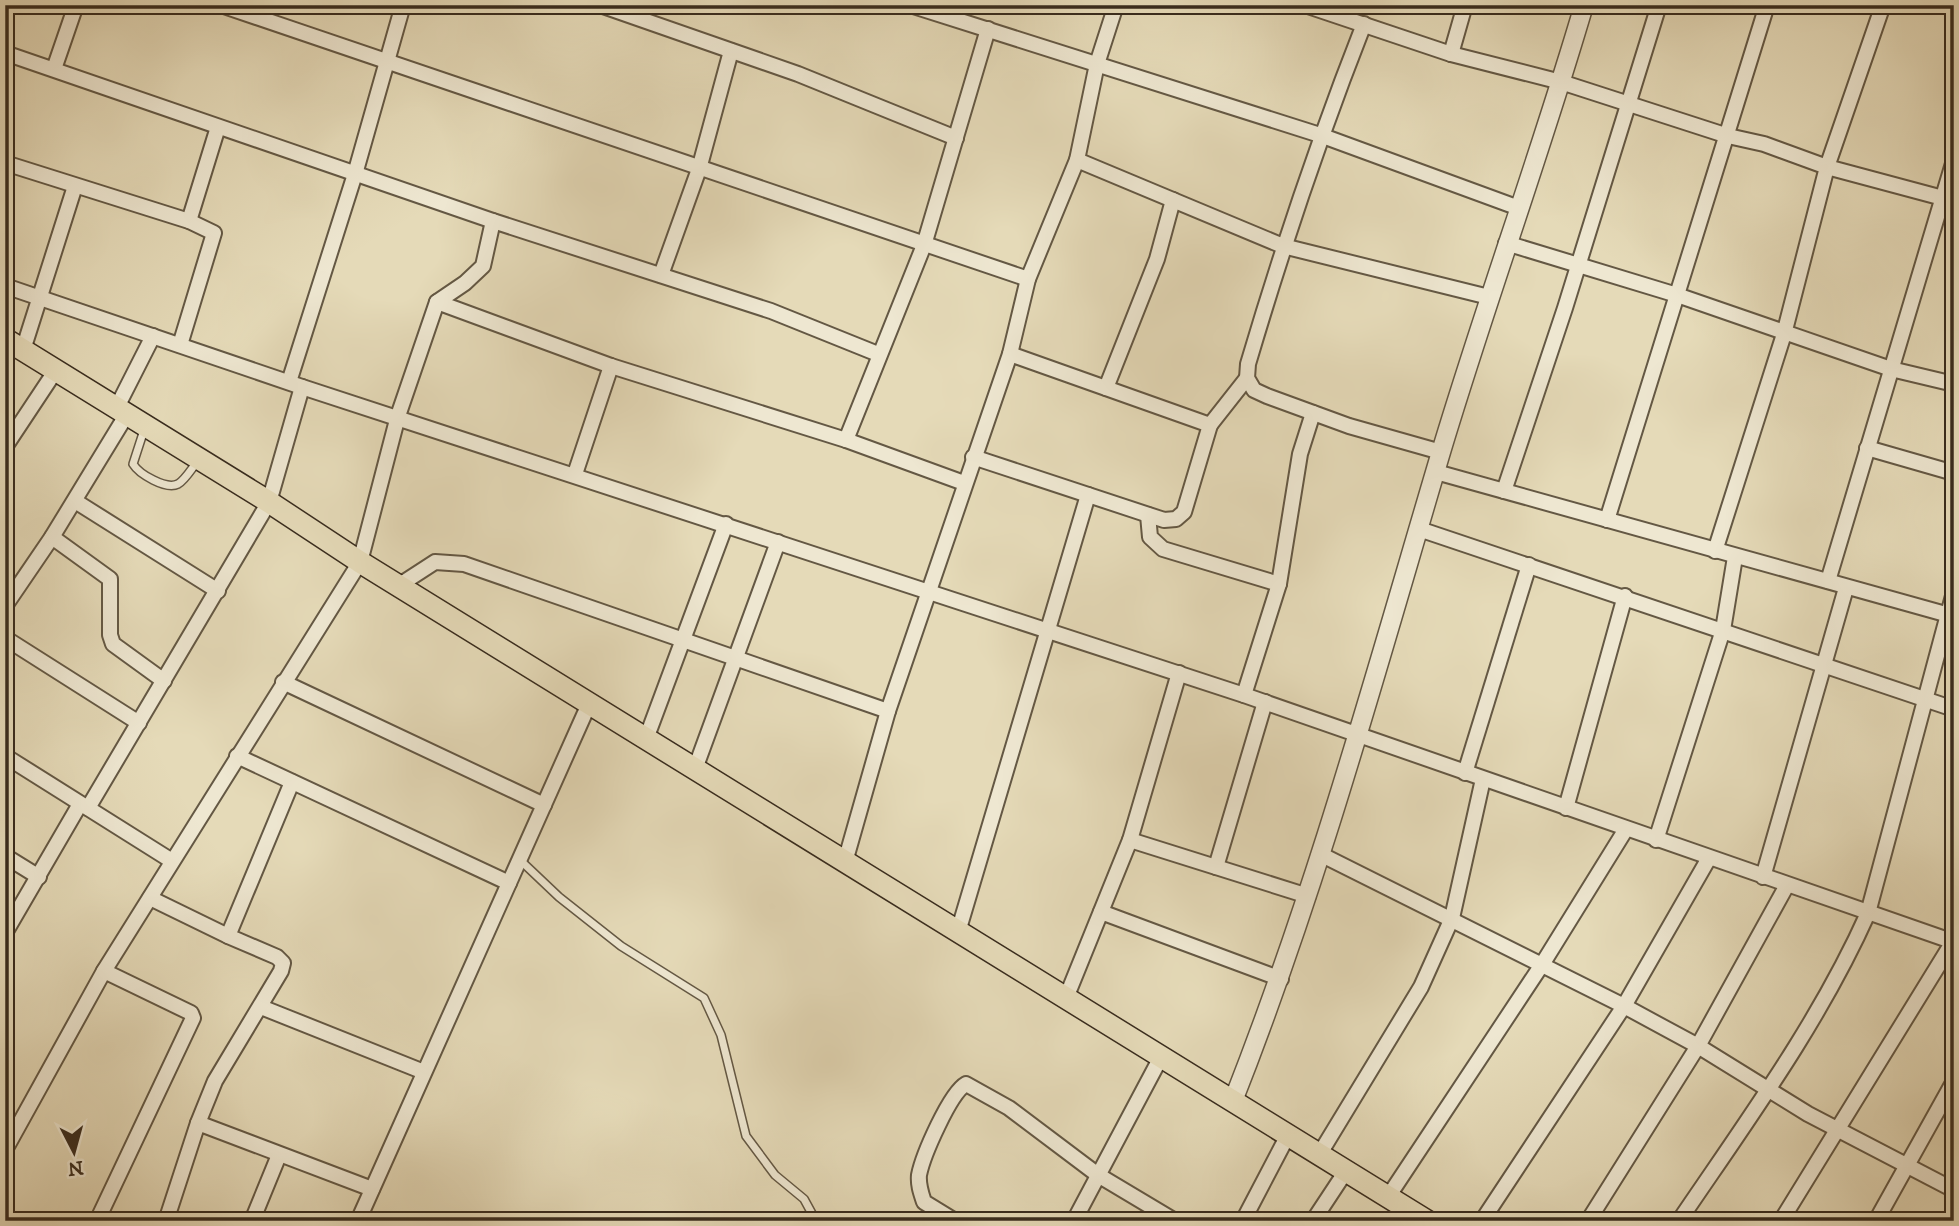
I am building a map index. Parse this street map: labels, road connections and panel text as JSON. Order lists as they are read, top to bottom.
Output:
{
  "north": "bottom"
}
